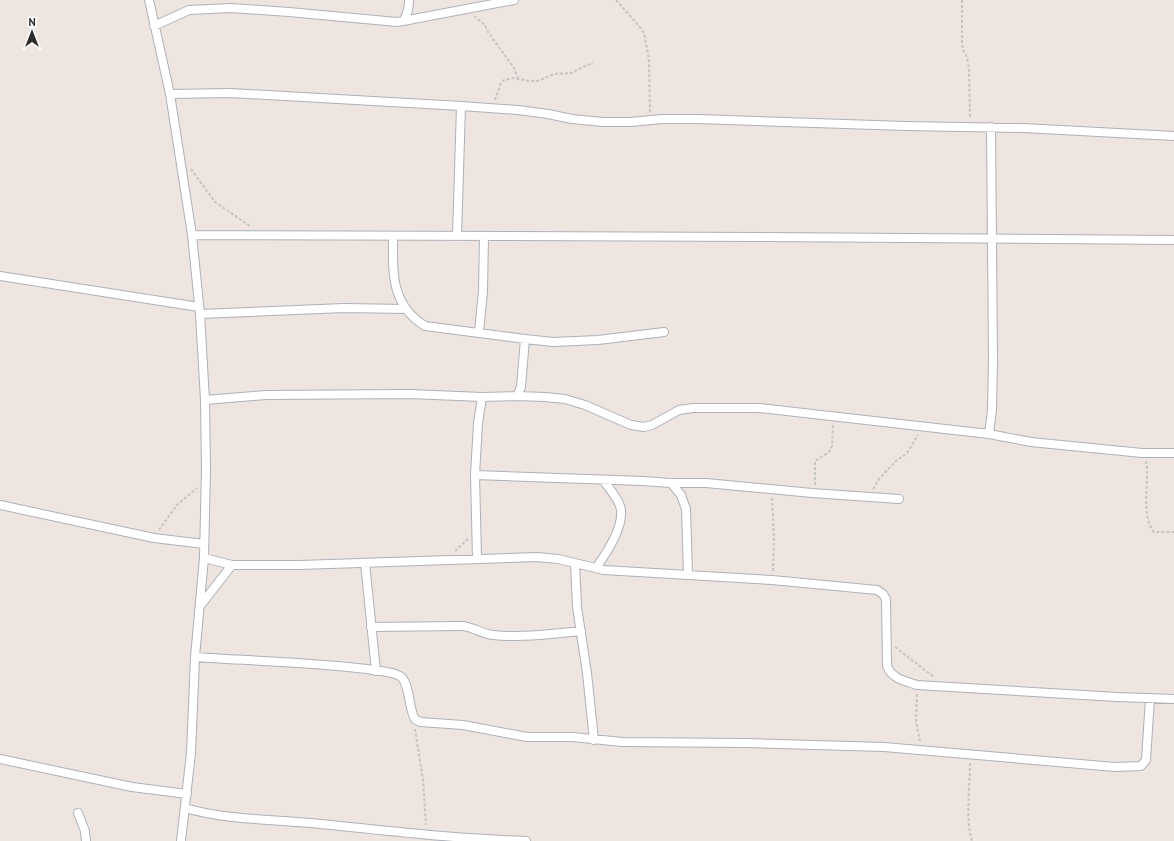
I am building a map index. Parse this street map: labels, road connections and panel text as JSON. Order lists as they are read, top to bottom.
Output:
{
  "north": "top"
}
